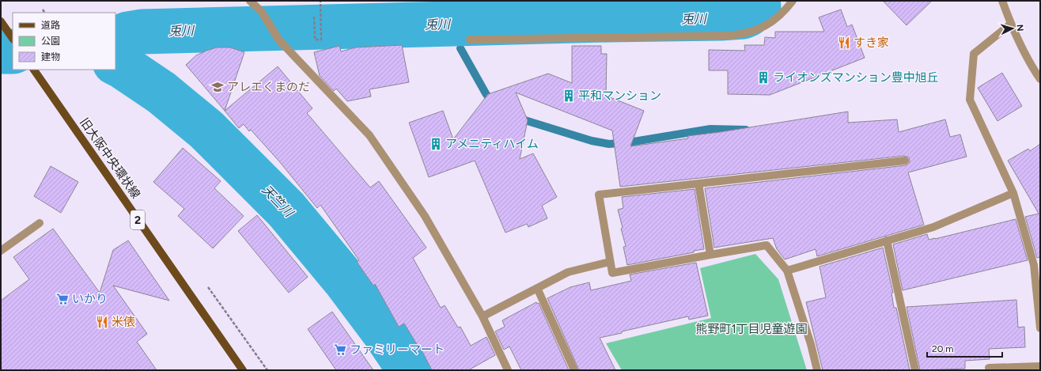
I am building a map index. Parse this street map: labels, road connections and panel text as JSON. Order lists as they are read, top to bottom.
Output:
{
  "streets": {
    "main road": ["旧大阪中央環状線", "2"]
  },
  "water": ["兎川", "天竺川"],
  "parks": ["熊野町1丁目児童遊園"],
  "places": {
    "restaurant": ["すき家", "米俵"],
    "building": ["ライオンズマンション豊中旭丘", "平和マンション", "アメニティハイム"],
    "school or university": ["アレエくまのだ"],
    "supermarket": ["いかり", "ファミリーマート"]
  },
  "legend": ["道路", "公園", "建物"],
  "scale_bar": "20 m",
  "north": "right"
}
